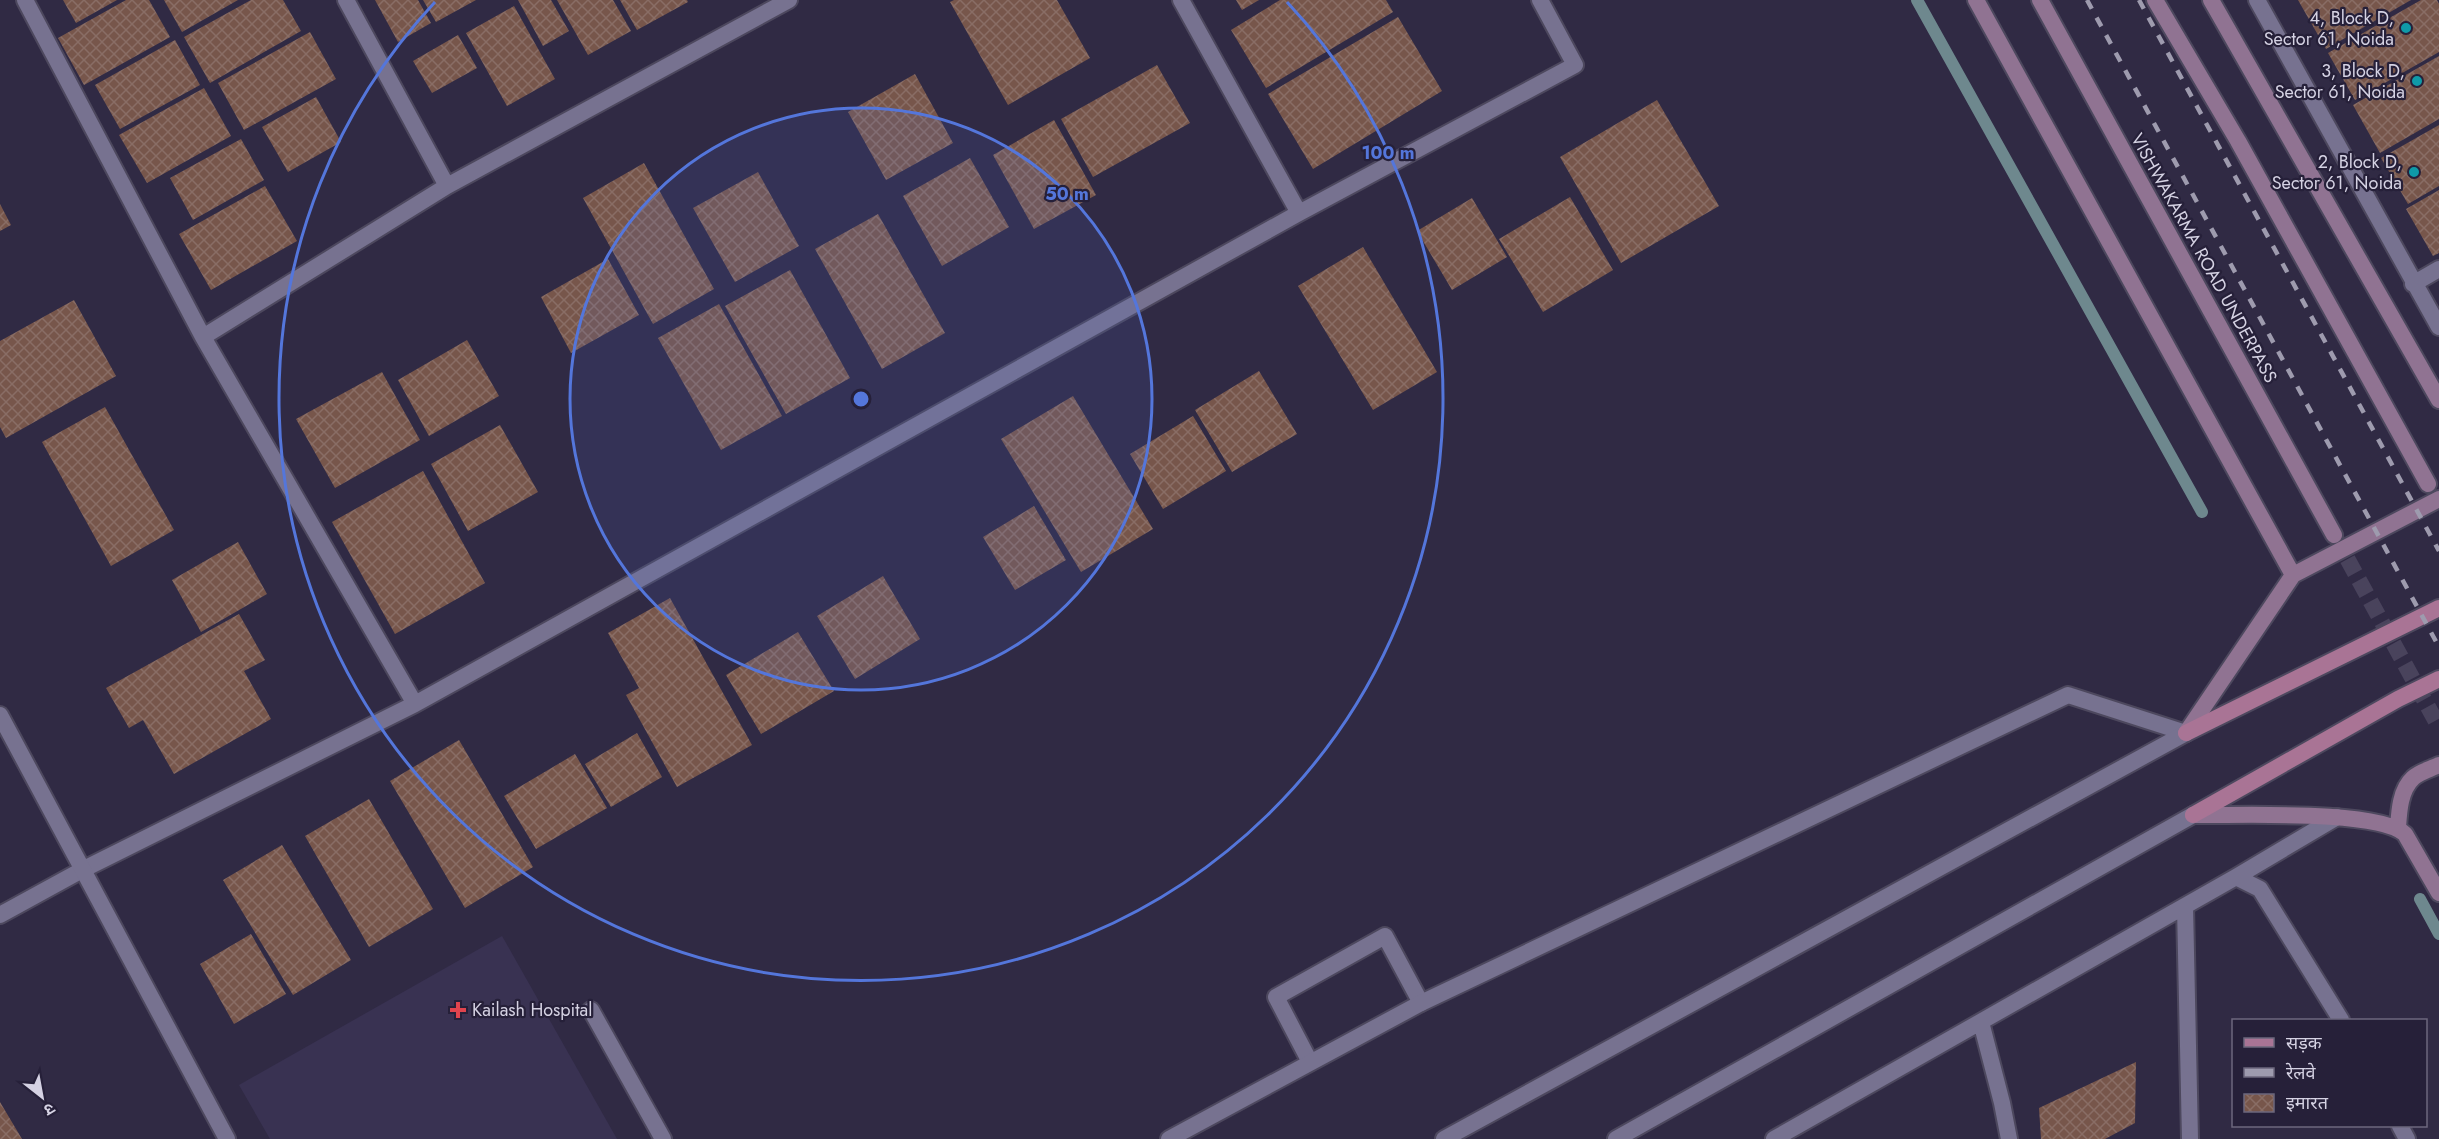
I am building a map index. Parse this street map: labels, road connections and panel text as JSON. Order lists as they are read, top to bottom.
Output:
{
  "streets": {
    "main road": ["VISHWAKARMA ROAD UNDERPASS"]
  },
  "places": {
    "other": ["4, Block D, Sector 61, Noida", "3, Block D, Sector 61, Noida", "2, Block D, Sector 61, Noida"],
    "health": ["Kailash Hospital"]
  },
  "legend": ["सड़क", "रेलवे", "इमारत"],
  "north": "bottom right",
  "rings": ["100 m", "50 m"]
}
